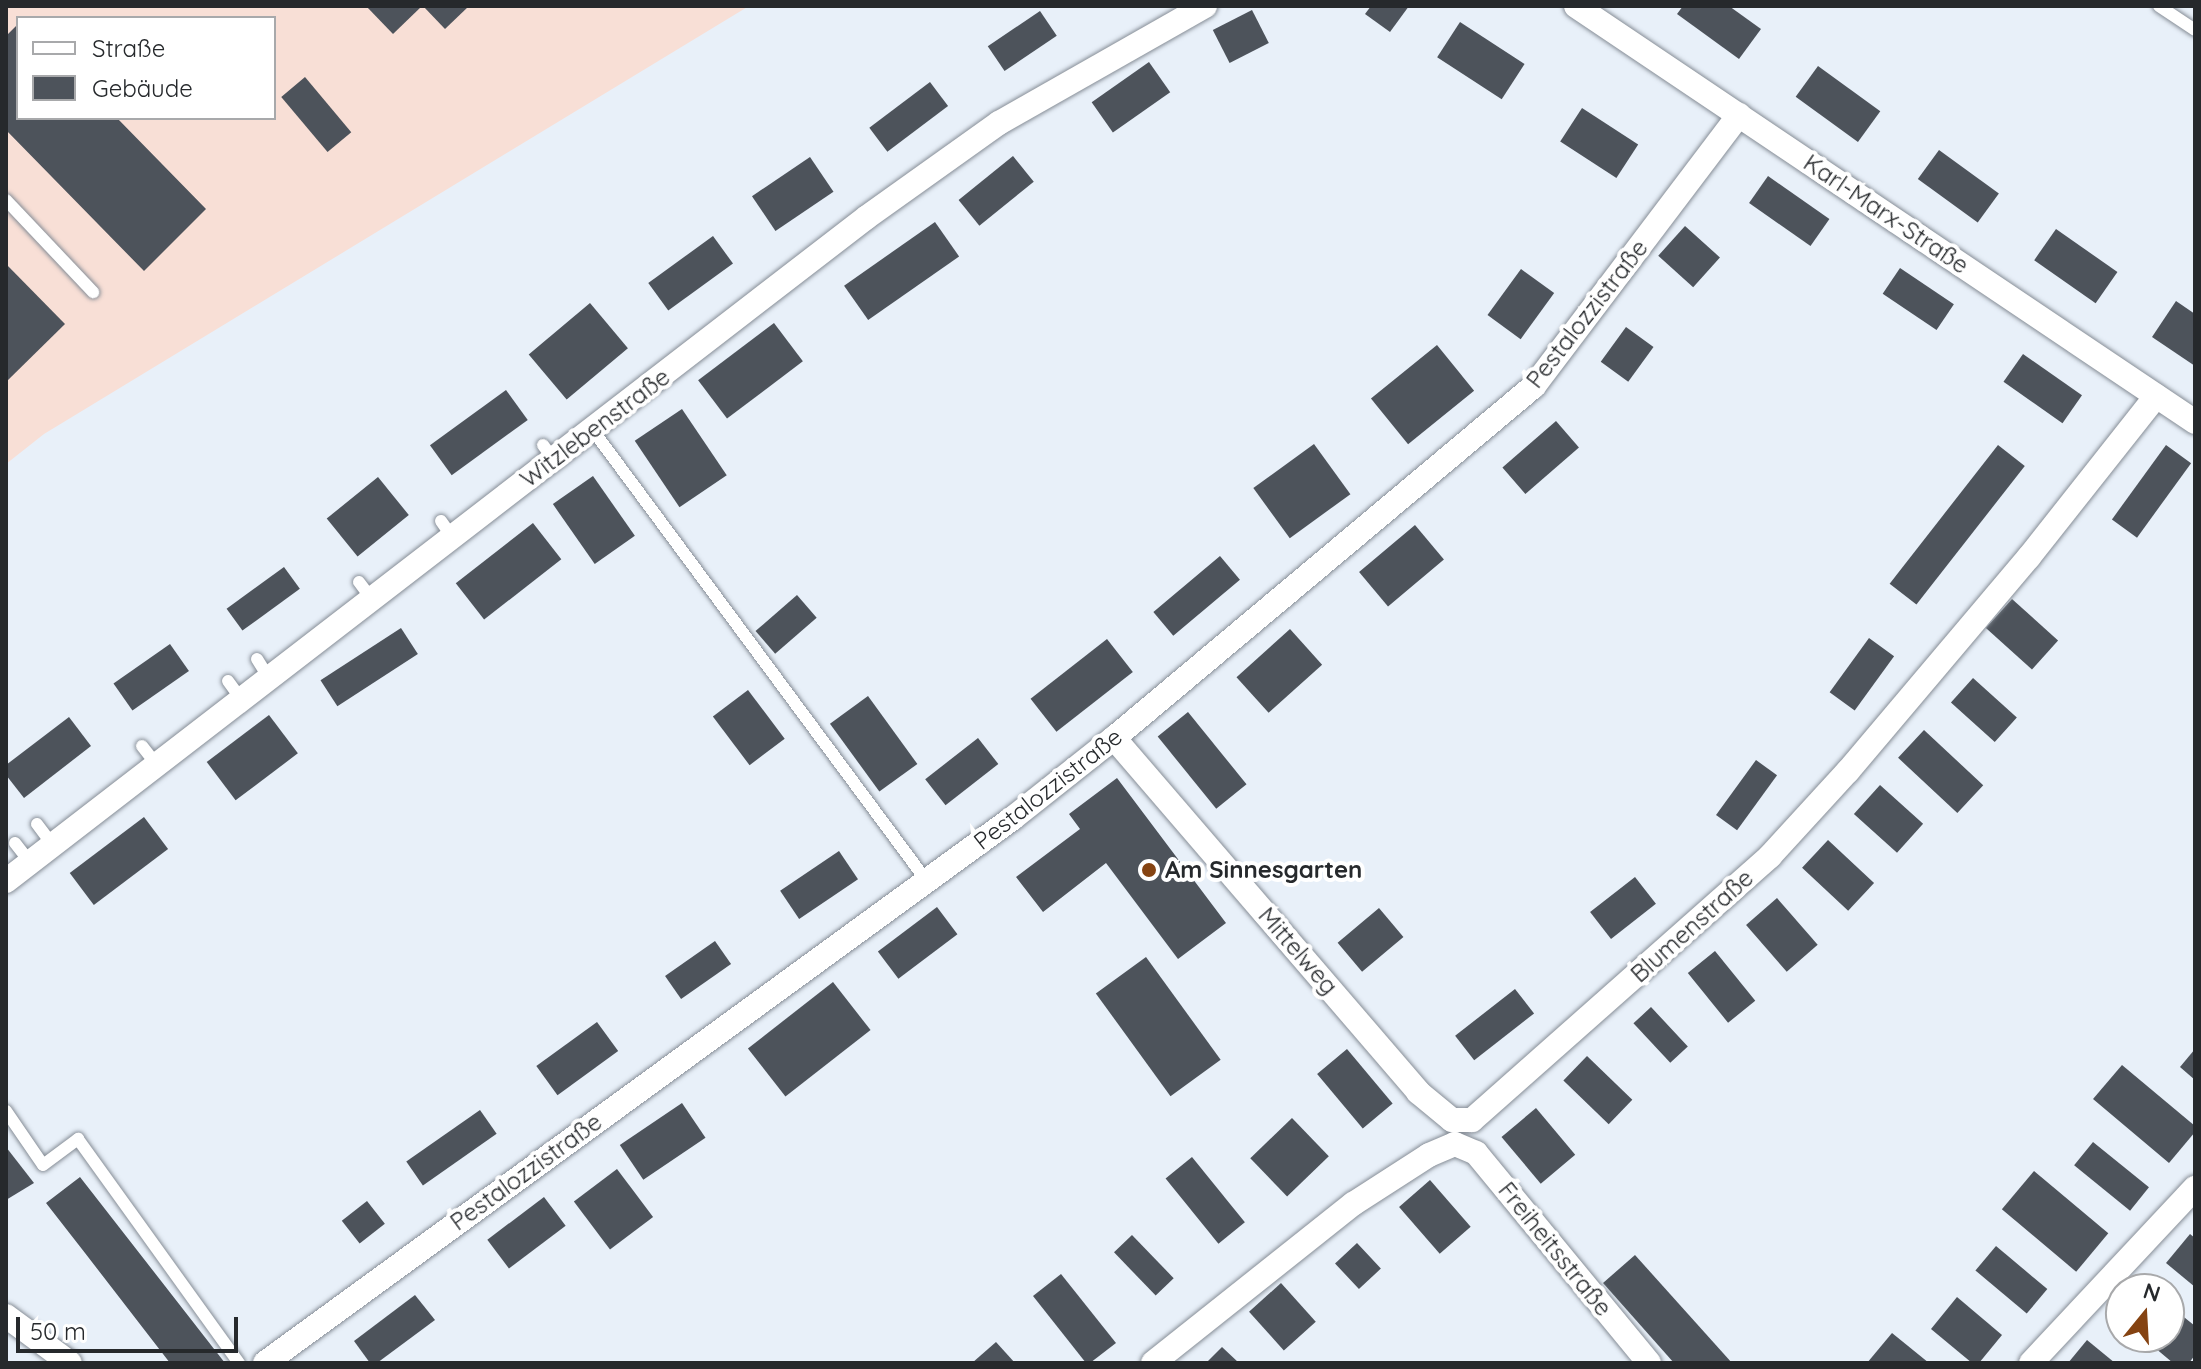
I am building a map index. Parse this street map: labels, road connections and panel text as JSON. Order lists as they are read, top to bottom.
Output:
{
  "streets": {
    "street": [
      "Karl-Marx-Straße",
      "Pestalozzistraße",
      "Witzlebenstraße",
      "Blumenstraße",
      "Mittelweg",
      "Freiheitsstraße"
    ]
  },
  "crossings": [
    ["Karl-Marx-Straße", "Pestalozzistraße"],
    ["Karl-Marx-Straße", "Blumenstraße"],
    ["Pestalozzistraße", "Mittelweg"],
    ["Blumenstraße", "Mittelweg"],
    ["Blumenstraße", "Freiheitsstraße"],
    ["Mittelweg", "Freiheitsstraße"]
  ],
  "places": ["Am Sinnesgarten"],
  "legend": ["Straße", "Gebäude"],
  "scale_bar": "50 m",
  "north": "top"
}
